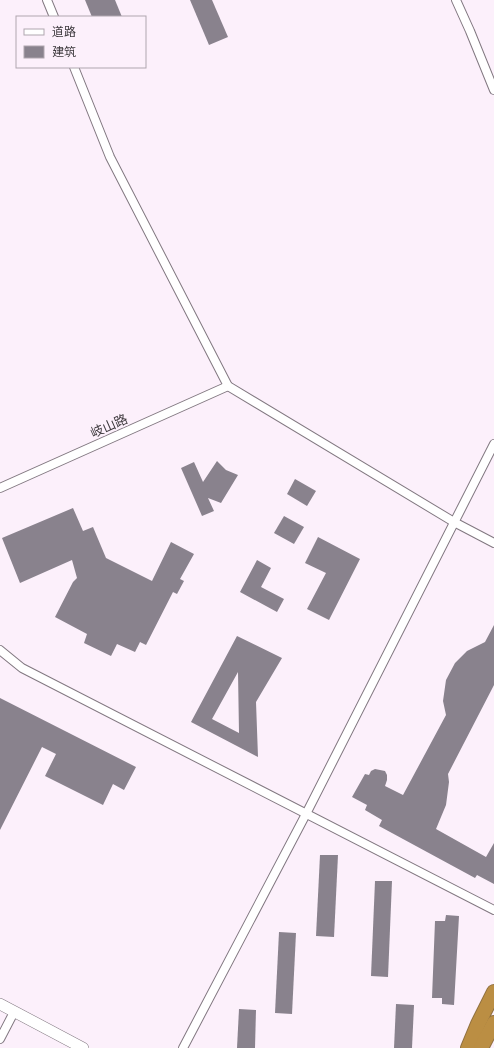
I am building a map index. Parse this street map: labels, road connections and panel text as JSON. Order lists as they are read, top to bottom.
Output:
{
  "streets": {
    "street": ["岐山路"]
  },
  "legend": ["道路", "建筑"]
}
